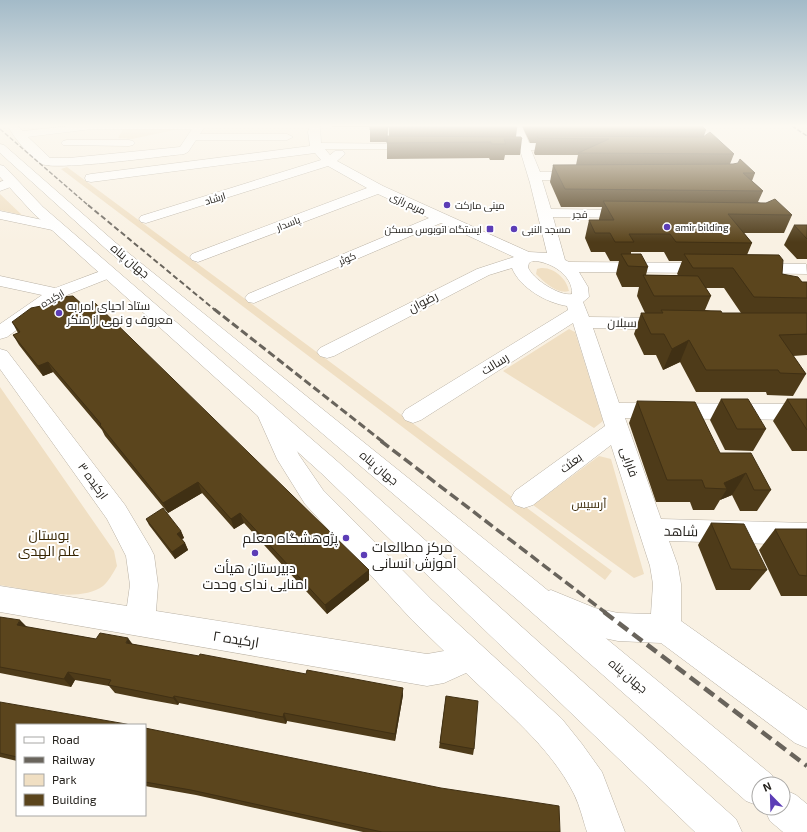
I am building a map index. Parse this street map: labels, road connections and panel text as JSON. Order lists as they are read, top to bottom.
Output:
{
  "streets": {
    "street": [
      "ارشاد",
      "مریم رازی",
      "فجر",
      "پاسدار",
      "کوثر",
      "جهان پناه",
      "ارکیده",
      "رضوان",
      "سبلان",
      "رسالت",
      "فارابی",
      "بعثت",
      "ارکیده ۳",
      "شاهد",
      "ارکیده ۲"
    ]
  },
  "crossings": [
    ["مریم رازی", "پاسدار"],
    ["مریم رازی", "کوثر"],
    ["مریم رازی", "رضوان"],
    ["مریم رازی", "سبلان"],
    ["جهان پناه", "ارکیده"],
    ["رضوان", "سبلان"],
    ["سبلان", "رسالت"],
    ["سبلان", "فارابی"],
    ["رسالت", "فارابی"],
    ["فارابی", "بعثت"],
    ["فارابی", "شاهد"],
    ["ارکیده ۳", "ارکیده ۲"]
  ],
  "parks": ["آرسیس", "بوستان علم الهدی"],
  "places": {
    "other": [
      "مینی مارکت",
      "amir bilding",
      "مسجد النبی",
      "ستاد احیای امر به معروف و نهی از منکر",
      "پژوهشگاه معلم",
      "دبیرستان هیأت امنایی ندای وحدت",
      "مرکز مطالعات آموزش انسانی"
    ],
    "transit": ["ایستگاه اتوبوس مسکن"]
  },
  "legend": [
    "Road",
    "Railway",
    "Park",
    "Building"
  ],
  "north": "top left"
}
